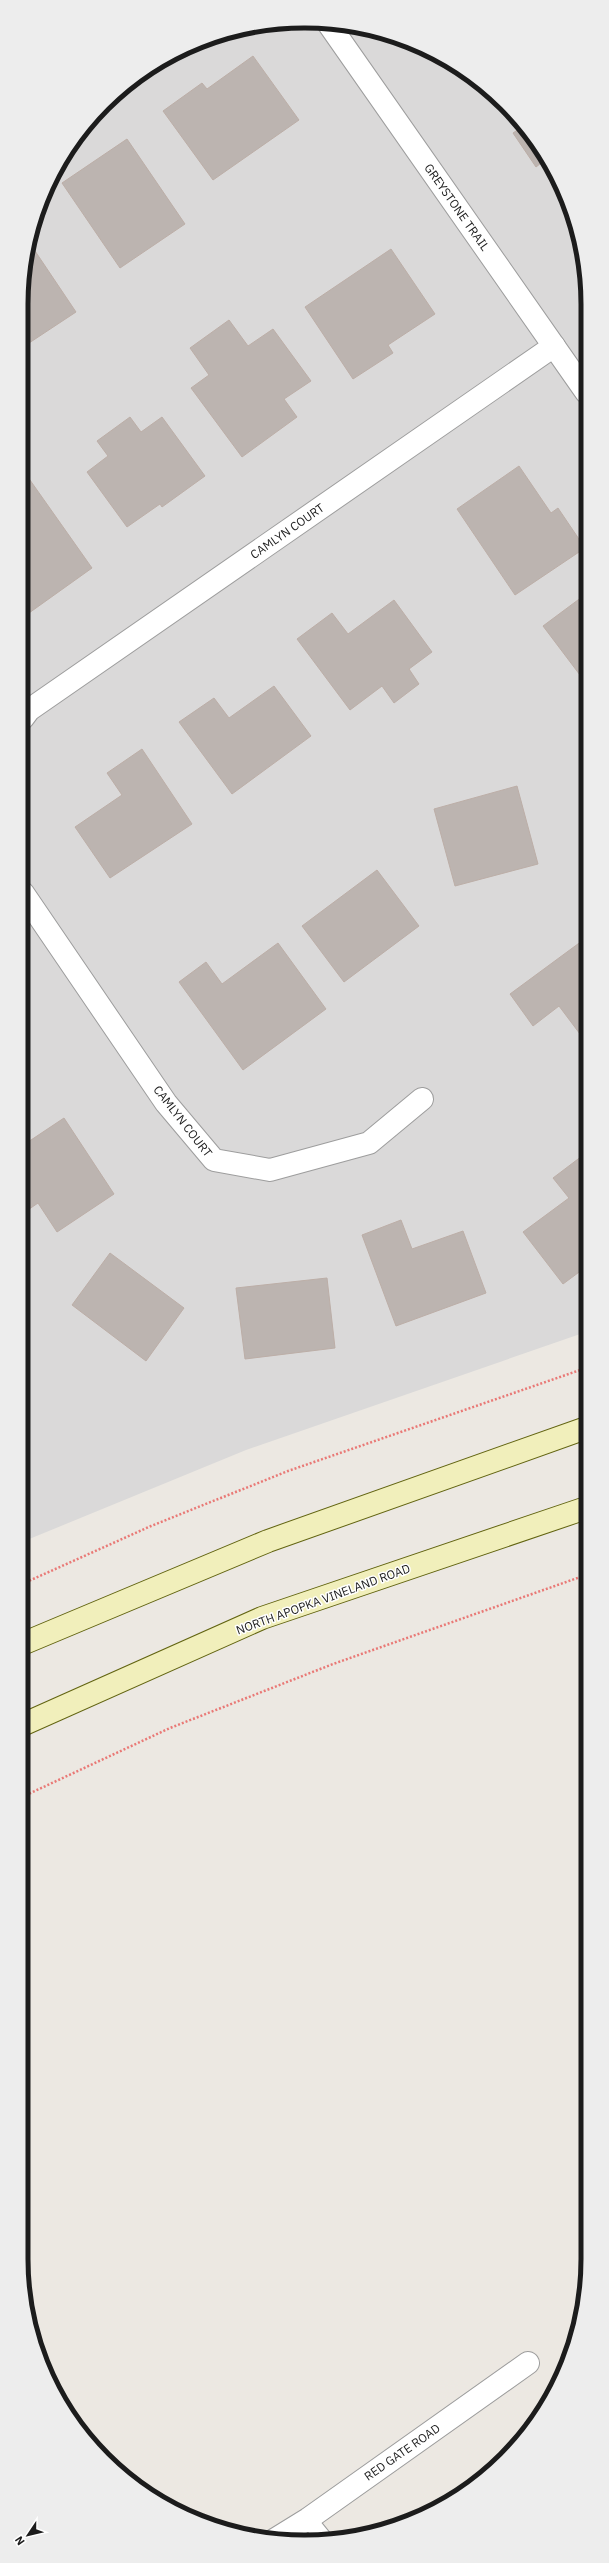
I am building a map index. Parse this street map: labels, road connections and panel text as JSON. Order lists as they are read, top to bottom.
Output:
{
  "streets": {
    "street": [
      "GREYSTONE TRAIL",
      "CAMLYN COURT",
      "NORTH APOPKA VINELAND ROAD",
      "RED GATE ROAD"
    ]
  },
  "crossings": [
    ["GREYSTONE TRAIL", "CAMLYN COURT"]
  ],
  "north": "bottom left"
}
